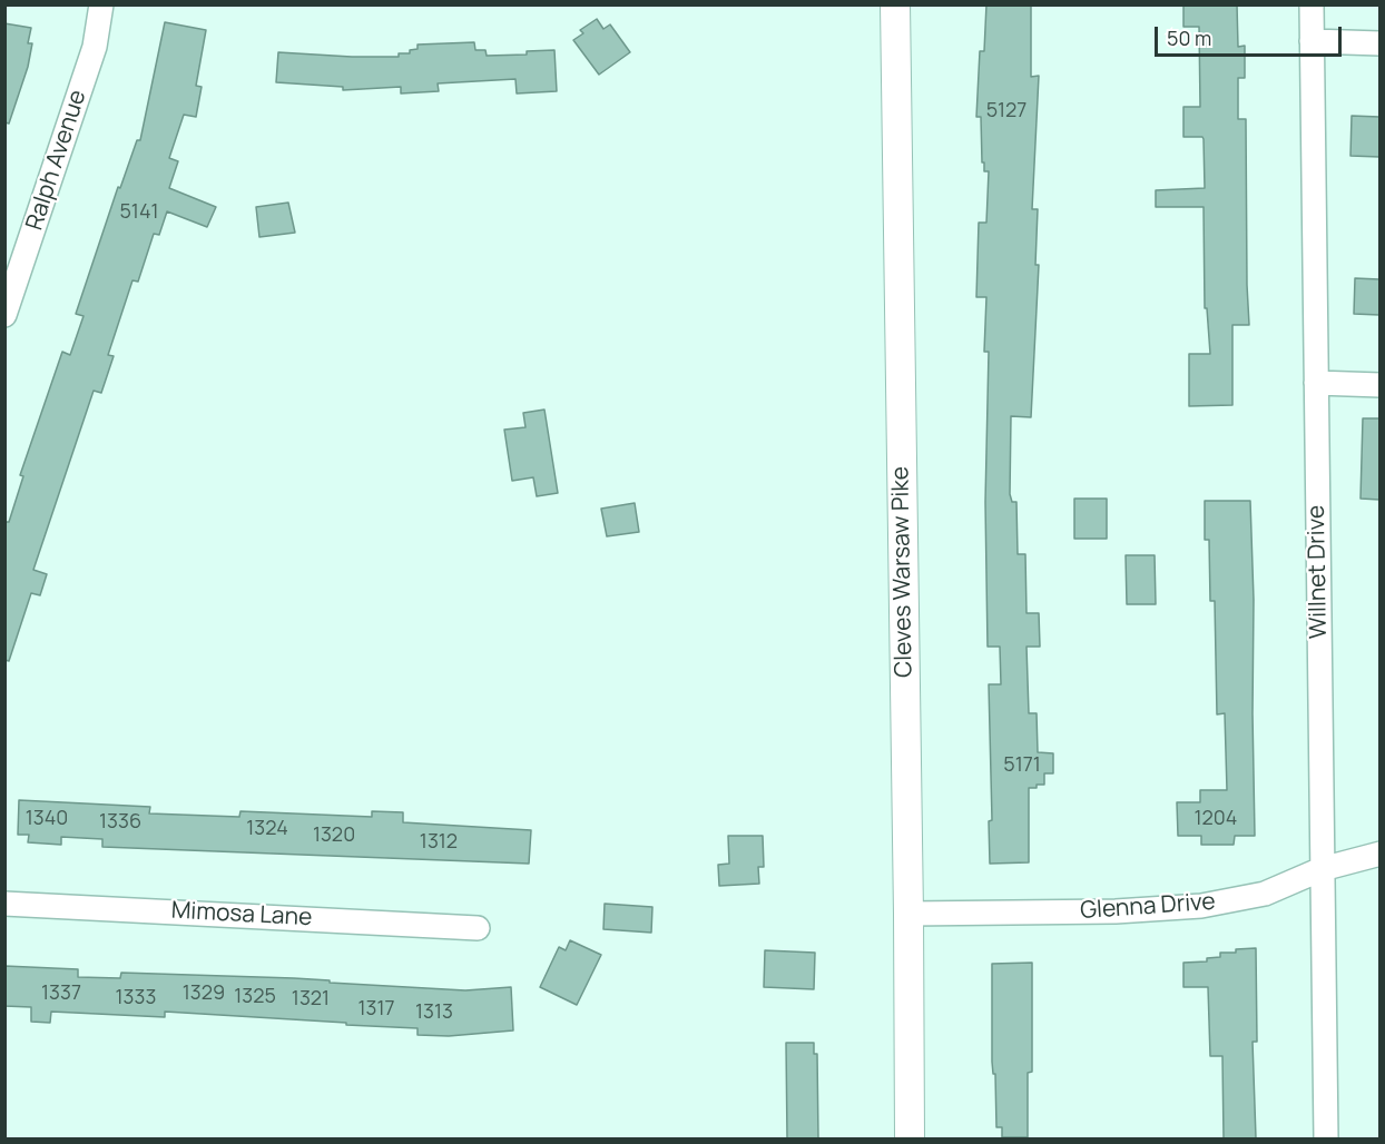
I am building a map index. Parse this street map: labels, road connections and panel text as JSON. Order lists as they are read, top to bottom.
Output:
{
  "streets": {
    "street": [
      "Ralph Avenue",
      "Cleves Warsaw Pike",
      "Willnet Drive",
      "Glenna Drive",
      "Mimosa Lane"
    ]
  },
  "crossings": [
    ["Cleves Warsaw Pike", "Glenna Drive"],
    ["Willnet Drive", "Glenna Drive"]
  ],
  "house_numbers": [
    "5127",
    "5141",
    "5171",
    "1340",
    "1204",
    "1336",
    "1324",
    "1320",
    "1312",
    "1337",
    "1329",
    "1325",
    "1333",
    "1321",
    "1317",
    "1313"
  ],
  "scale_bar": "50 m"
}
